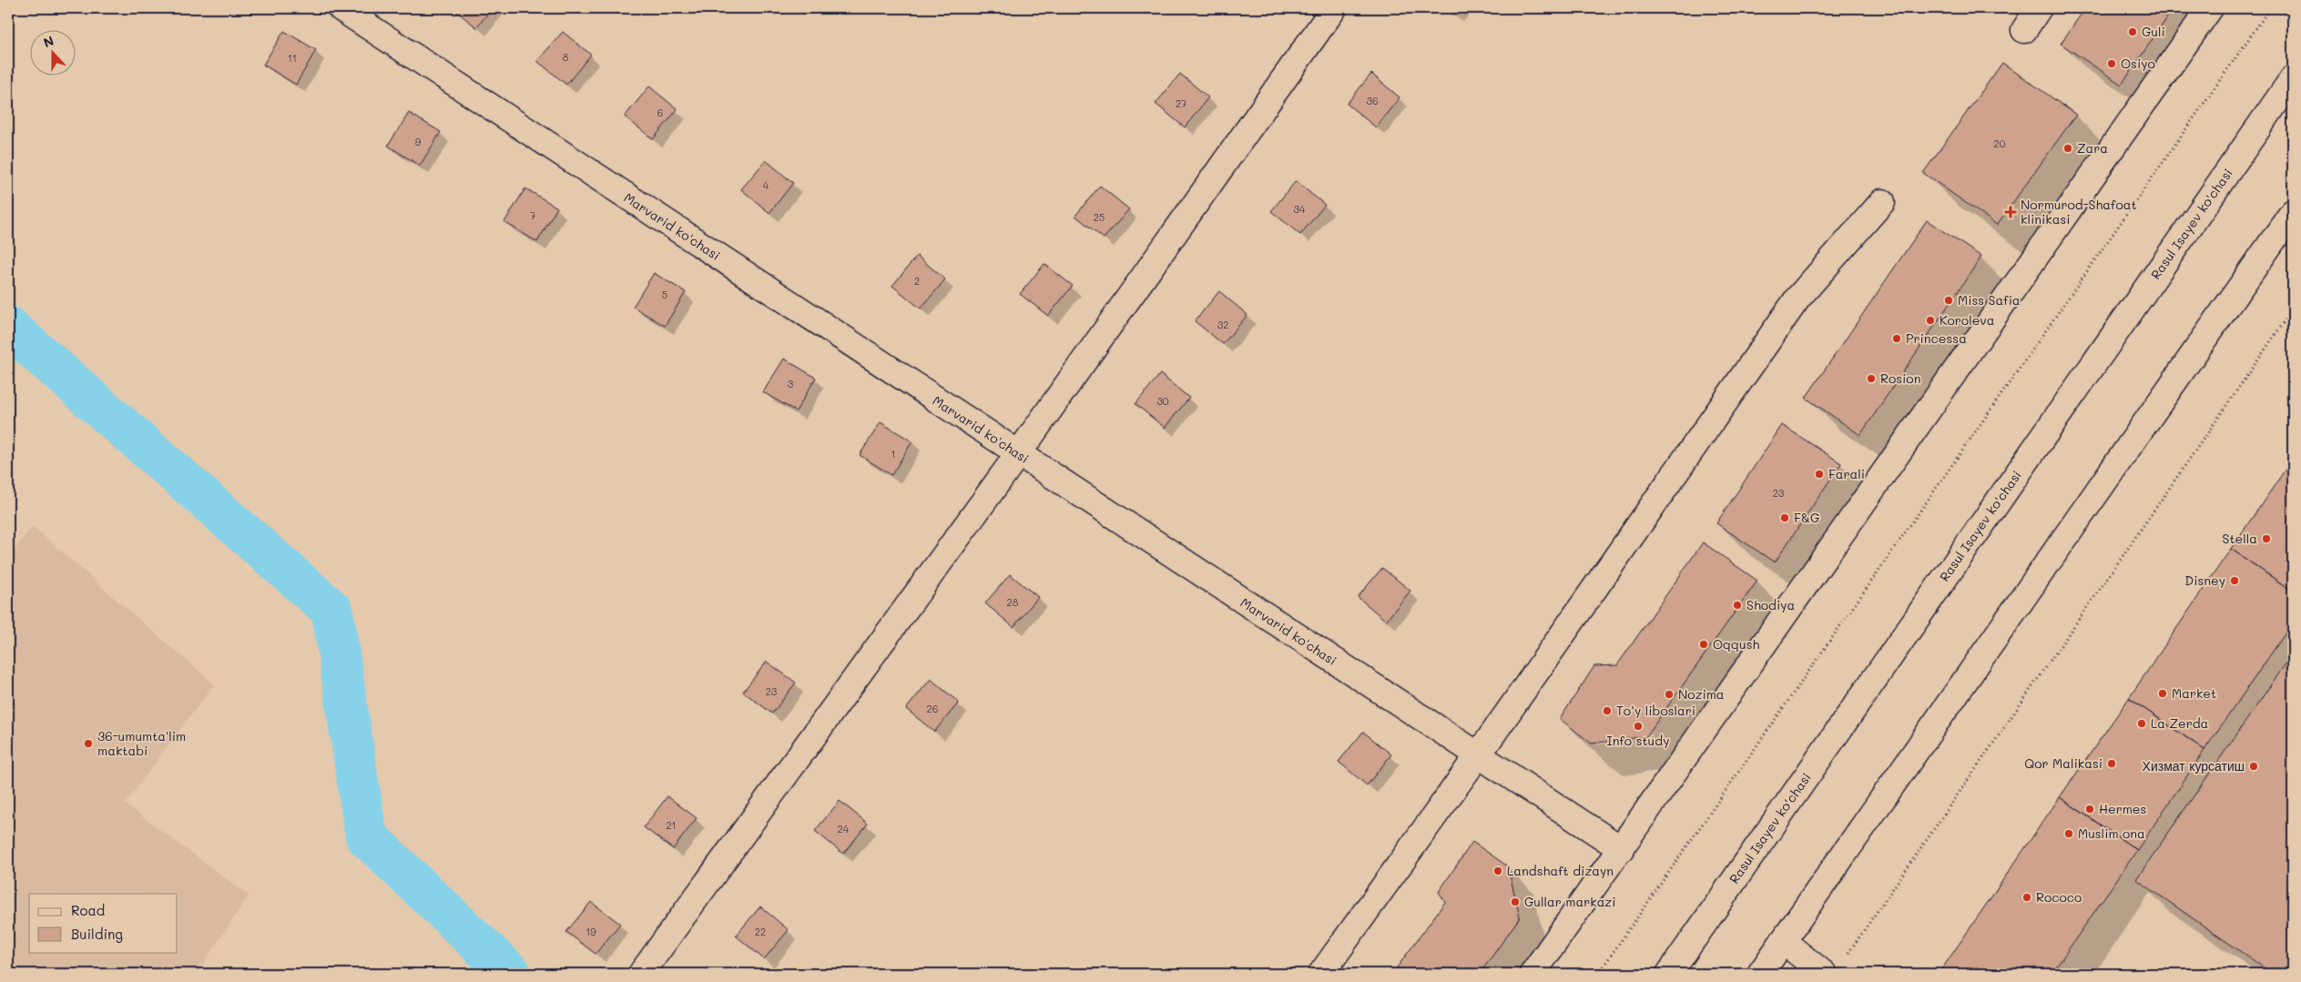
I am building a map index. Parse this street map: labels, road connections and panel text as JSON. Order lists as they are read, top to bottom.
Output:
{
  "streets": {
    "street": ["Rasul Isayev ko'chasi", "Marvarid ko'chasi"]
  },
  "places": {
    "other": [
      "Guli",
      "Osiyo",
      "Zara",
      "Miss Safia",
      "Koroleva",
      "Princessa",
      "Rosion",
      "Farali",
      "F&G",
      "Stella",
      "Disney",
      "Shodiya",
      "Oqqush",
      "Market",
      "Nozima",
      "To’y liboslari",
      "La Zerda",
      "Info study",
      "36-umumta'lim maktabi",
      "Qor Malikasi",
      "Хизмат курсатиш",
      "Hermes",
      "Muslim ona",
      "Landshaft dizayn",
      "Rococo",
      "Gullar markazi"
    ],
    "health": ["Normurod-Shafoat klinikasi"]
  },
  "house_numbers": [
    "8",
    "11",
    "36",
    "27",
    "6",
    "9",
    "20",
    "4",
    "34",
    "7",
    "25",
    "2",
    "5",
    "32",
    "3",
    "30",
    "1",
    "23",
    "28",
    "23",
    "26",
    "21",
    "24",
    "19",
    "22"
  ],
  "legend": ["Road", "Building"],
  "north": "top"
}
